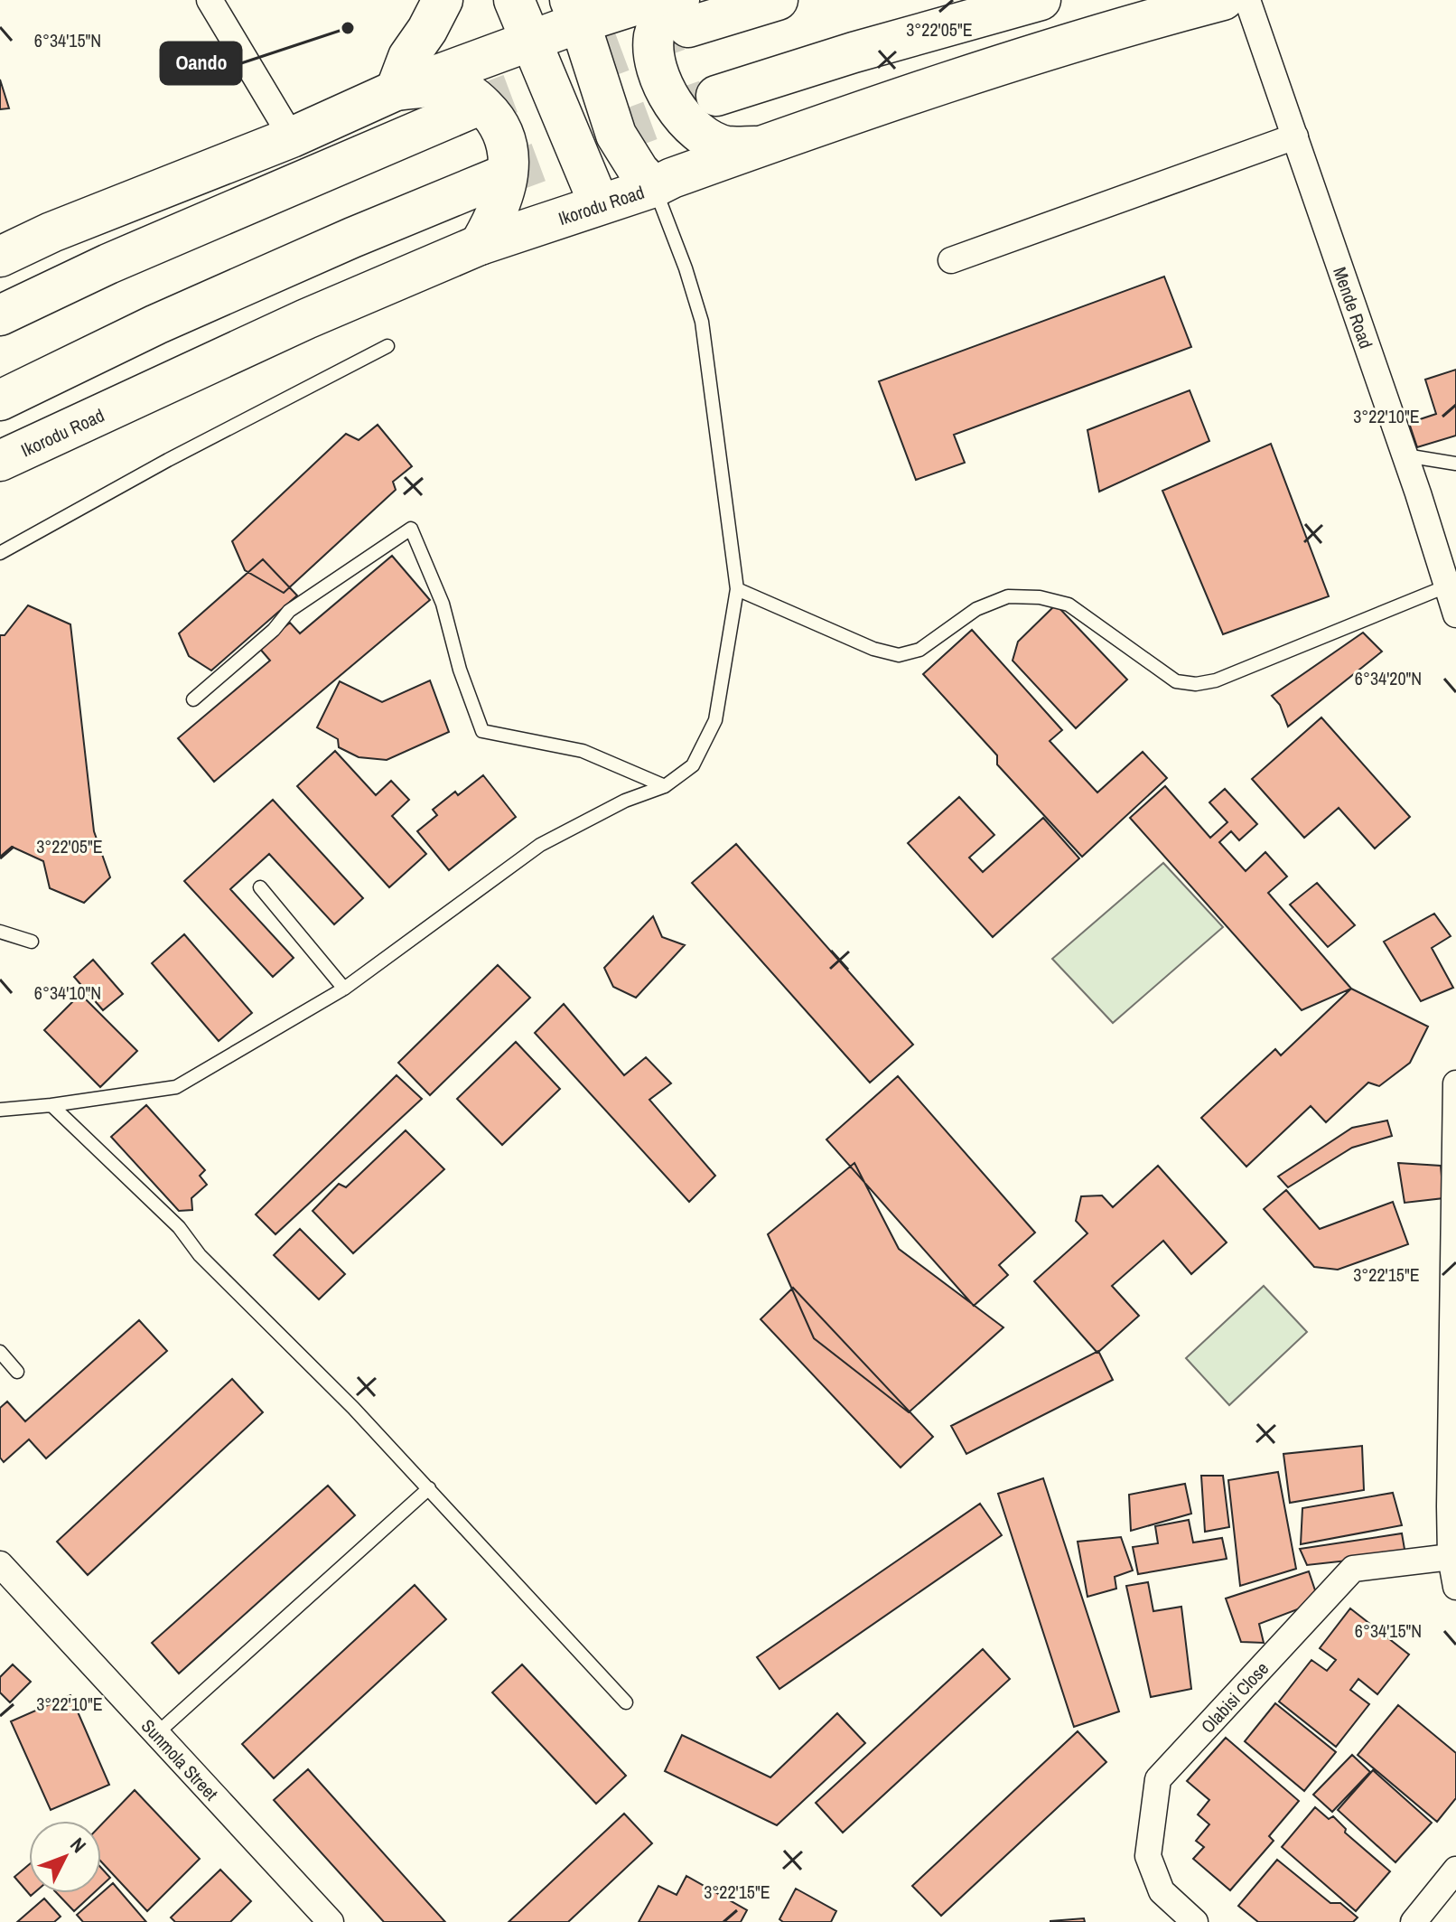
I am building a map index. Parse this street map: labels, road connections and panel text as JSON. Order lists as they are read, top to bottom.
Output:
{
  "streets": {
    "main road": ["Ikorodu Road"],
    "street": ["Mende Road", "Olabisi Close", "Sunmola Street"]
  },
  "places": ["Oando"],
  "north": "top right",
  "coordinates": [
    "3°22'05\"E",
    "6°34'15\"N",
    "3°22'10\"E",
    "6°34'20\"N",
    "6°34'10\"N",
    "3°22'15\"E"
  ]
}
